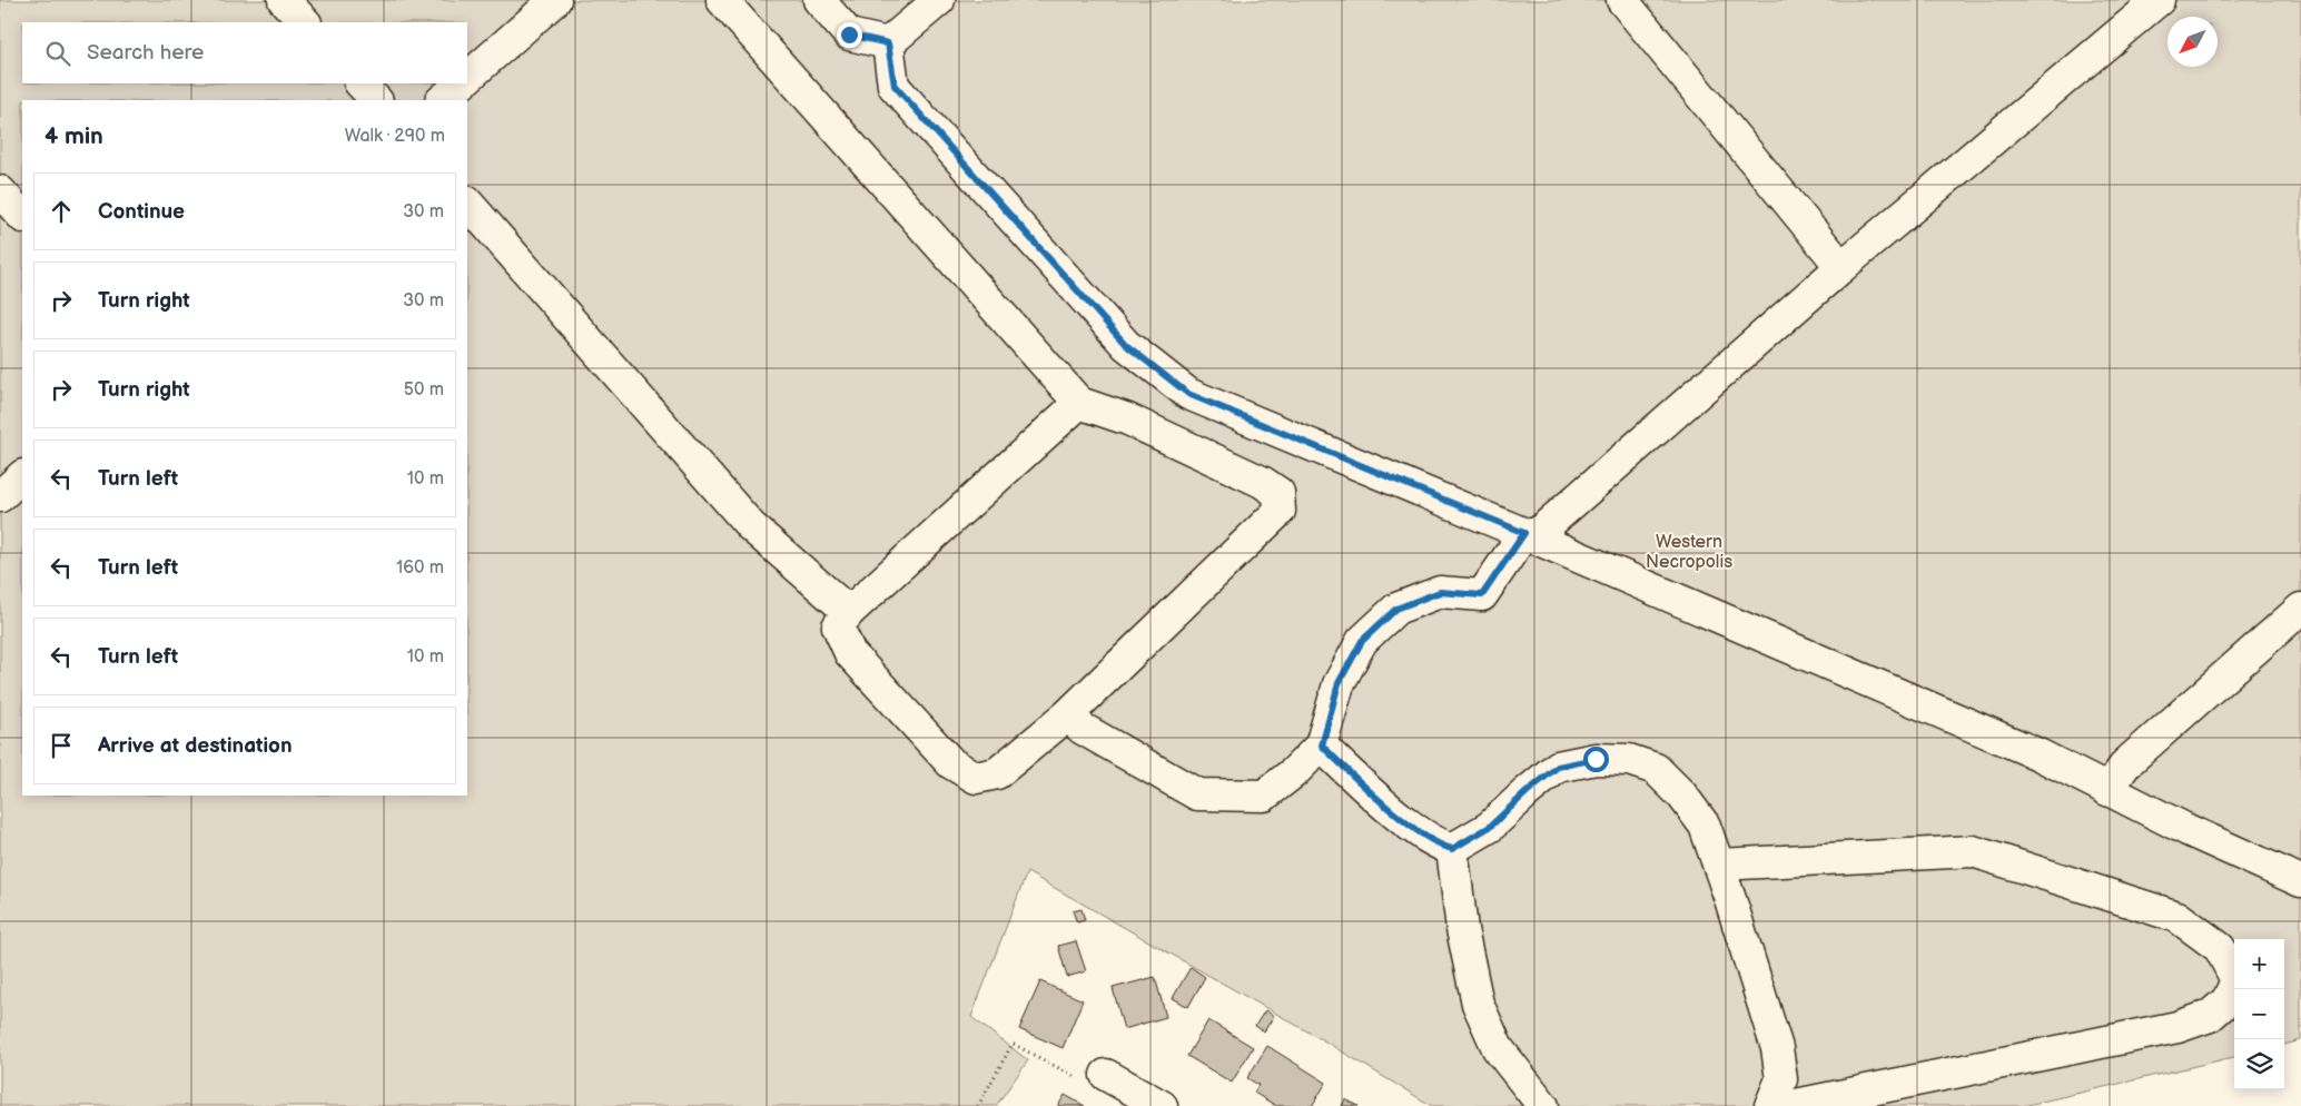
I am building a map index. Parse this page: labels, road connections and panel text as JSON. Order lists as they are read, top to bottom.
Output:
{
  "parks": ["Western Necropolis"],
  "north": "bottom left",
  "page": {
    "search": "Search here",
    "heading": ["4 min", "Walk · 290 m"],
    "list": [
      ["Continue", "30 m"],
      ["Turn right", "30 m"],
      ["Turn right", "50 m"],
      ["Turn left", "10 m"],
      ["Turn left", "160 m"],
      ["Turn left", "10 m"],
      "Arrive at destination"
    ],
    "map_buttons": ["+", "−"]
  }
}
